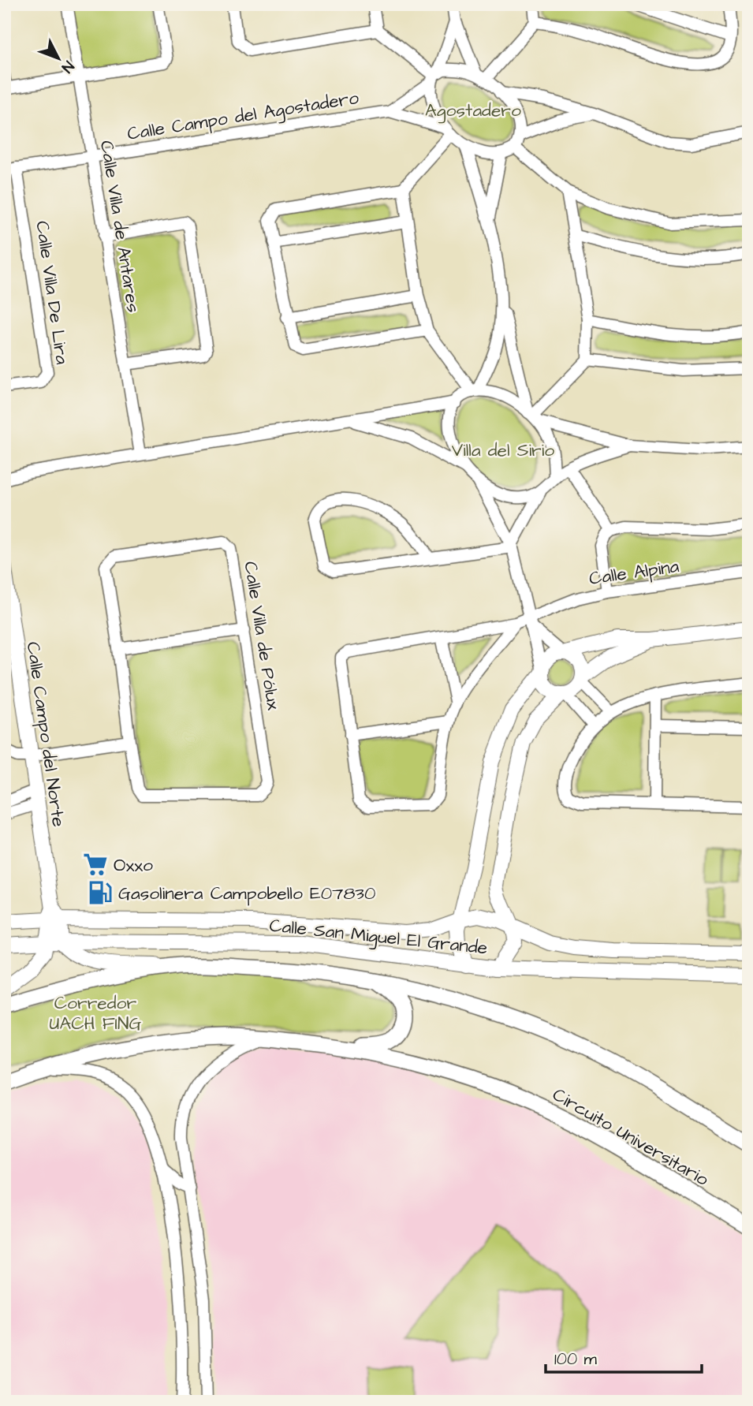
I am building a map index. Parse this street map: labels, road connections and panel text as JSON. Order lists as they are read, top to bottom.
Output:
{
  "streets": {
    "main road": ["Circuito Universitario"],
    "street": [
      "Calle Campo del Agostadero",
      "Calle Villa de Antares",
      "Calle Villa De Lira",
      "Calle Alpina",
      "Calle Villa de Pólux",
      "Calle Campo del Norte",
      "Calle San Miguel El Grande"
    ]
  },
  "crossings": [
    ["Calle Campo del Agostadero", "Calle Villa de Antares"],
    ["Calle Campo del Agostadero", "Calle Villa De Lira"],
    ["Calle Campo del Norte", "Calle San Miguel El Grande"]
  ],
  "parks": ["Agostadero", "Villa del Sirio", "Corredor UACH FING"],
  "places": {
    "supermarket": ["Oxxo"],
    "fuel station": ["Gasolinera Campobello E07830"]
  },
  "scale_bar": "100 m",
  "north": "bottom right"
}
